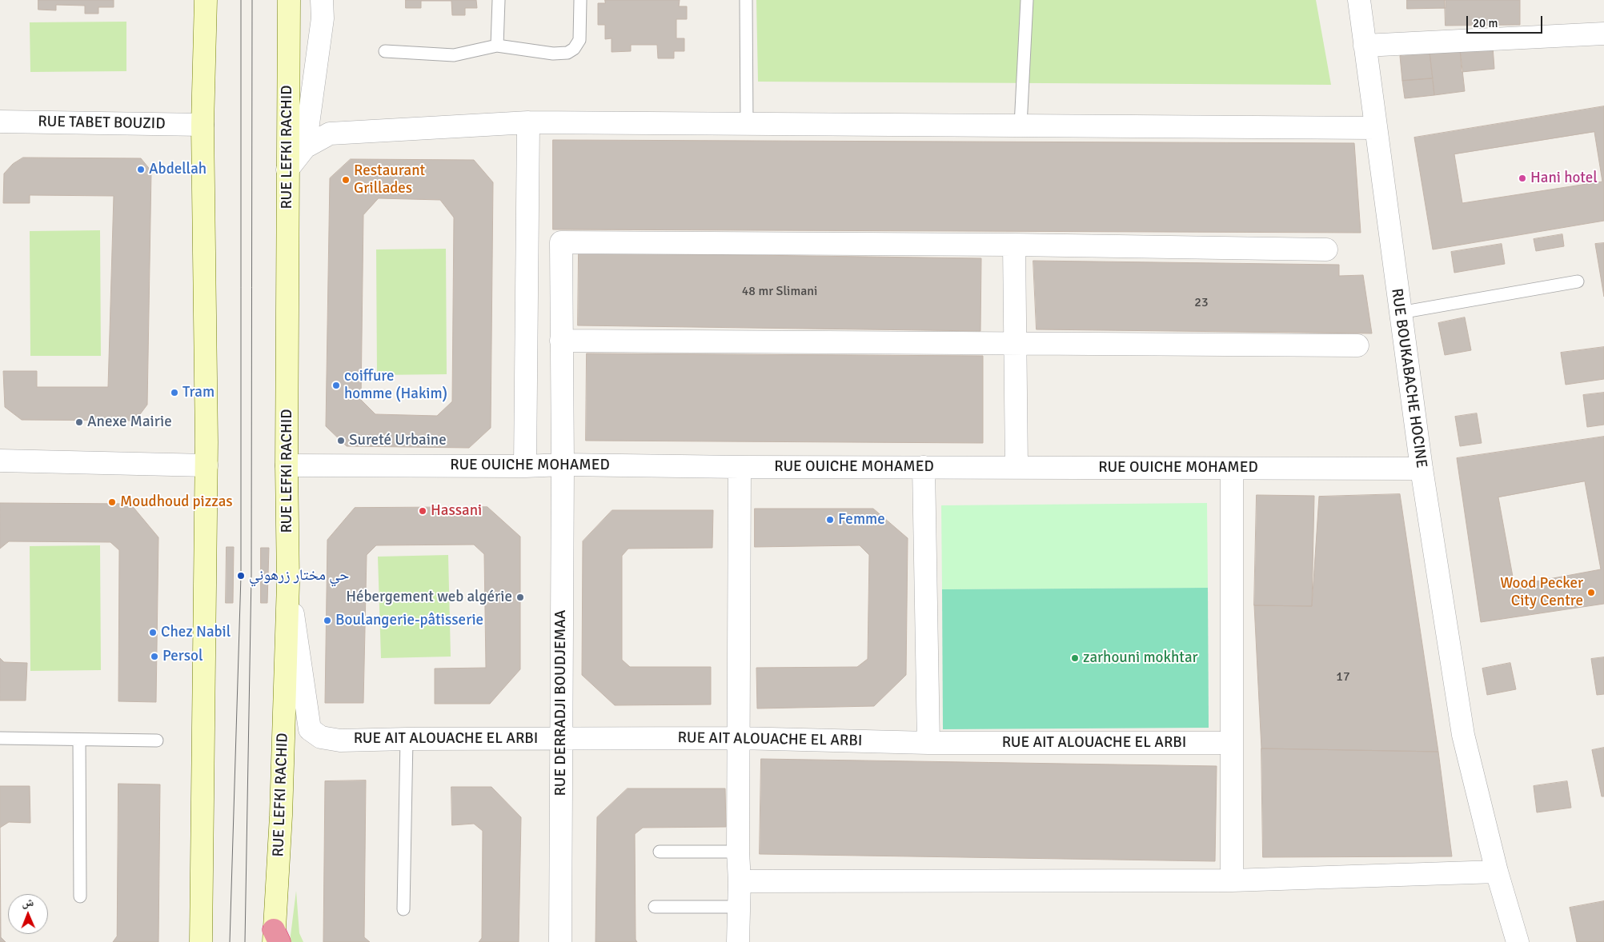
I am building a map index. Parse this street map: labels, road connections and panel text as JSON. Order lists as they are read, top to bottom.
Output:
{
  "streets": {
    "main road": ["RUE LEFKI RACHID"],
    "street": [
      "RUE TABET BOUZID",
      "RUE BOUKABACHE HOCINE",
      "RUE OUICHE MOHAMED",
      "RUE DERRADJI BOUDJEMAA",
      "RUE AIT ALOUACHE EL ARBI"
    ]
  },
  "crossings": [
    ["RUE LEFKI RACHID", "RUE OUICHE MOHAMED"],
    ["RUE LEFKI RACHID", "RUE AIT ALOUACHE EL ARBI"],
    ["RUE BOUKABACHE HOCINE", "RUE OUICHE MOHAMED"],
    ["RUE OUICHE MOHAMED", "RUE DERRADJI BOUDJEMAA"],
    ["RUE DERRADJI BOUDJEMAA", "RUE AIT ALOUACHE EL ARBI"]
  ],
  "places": [
    "Abdellah",
    "Hani hotel",
    "Restaurant Grillades",
    "coiffure homme (Hakim)",
    "Tram",
    "Anexe Mairie",
    "Sureté Urbaine",
    "Moudhoud pizzas",
    "Hassani",
    "Femme",
    "حي مختار زرهوني",
    "Wood Pecker City Centre",
    "Hébergement web algérie",
    "Boulangerie-pâtisserie",
    "Chez Nabil",
    "Persol",
    "zarhouni mokhtar"
  ],
  "house_numbers": ["48 mr Slimani", "23", "17"],
  "scale_bar": "20 m",
  "north": "top"
}
